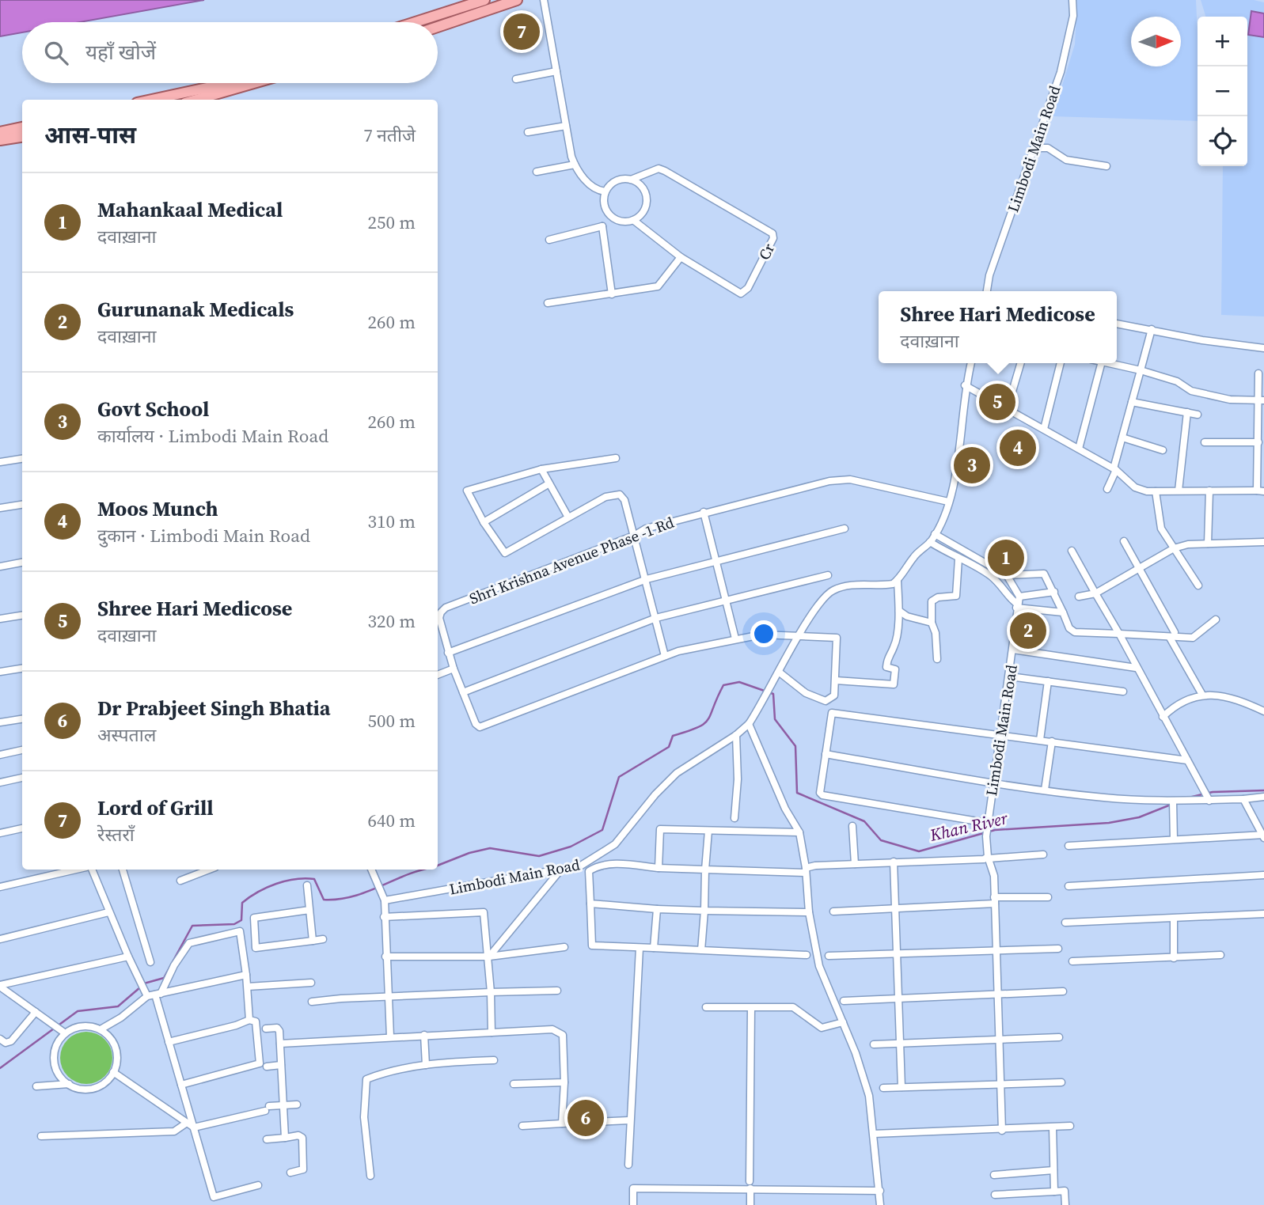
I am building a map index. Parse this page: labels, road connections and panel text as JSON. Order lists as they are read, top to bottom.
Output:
{
  "streets": {
    "street": ["Limbodi Main Road", "Cr", "Shri Krishna Avenue Phase -1 Rd"]
  },
  "water": ["Khan River"],
  "north": "right",
  "page": {
    "pins": [
      "7",
      "5",
      "4",
      "3",
      "1",
      "2",
      "6"
    ],
    "map_buttons": ["+", "−"],
    "search": "यहाँ खोजें",
    "heading": ["आस-पास", "7 नतीजे"],
    "list": [
      {
        "mark": "1",
        "name": "Mahankaal Medical",
        "note": "दवाख़ाना",
        "value": "250 m"
      },
      {
        "mark": "2",
        "name": "Gurunanak Medicals",
        "note": "दवाख़ाना",
        "value": "260 m"
      },
      {
        "mark": "3",
        "name": "Govt School",
        "note": "कार्यालय · Limbodi Main Road",
        "value": "260 m"
      },
      {
        "mark": "4",
        "name": "Moos Munch",
        "note": "दुकान · Limbodi Main Road",
        "value": "310 m"
      },
      {
        "mark": "5",
        "name": "Shree Hari Medicose",
        "note": "दवाख़ाना",
        "value": "320 m"
      },
      {
        "mark": "6",
        "name": "Dr Prabjeet Singh Bhatia",
        "note": "अस्पताल",
        "value": "500 m"
      },
      {
        "mark": "7",
        "name": "Lord of Grill",
        "note": "रेस्तराँ",
        "value": "640 m"
      }
    ],
    "popup": ["Shree Hari Medicose", "दवाख़ाना"]
  }
}
